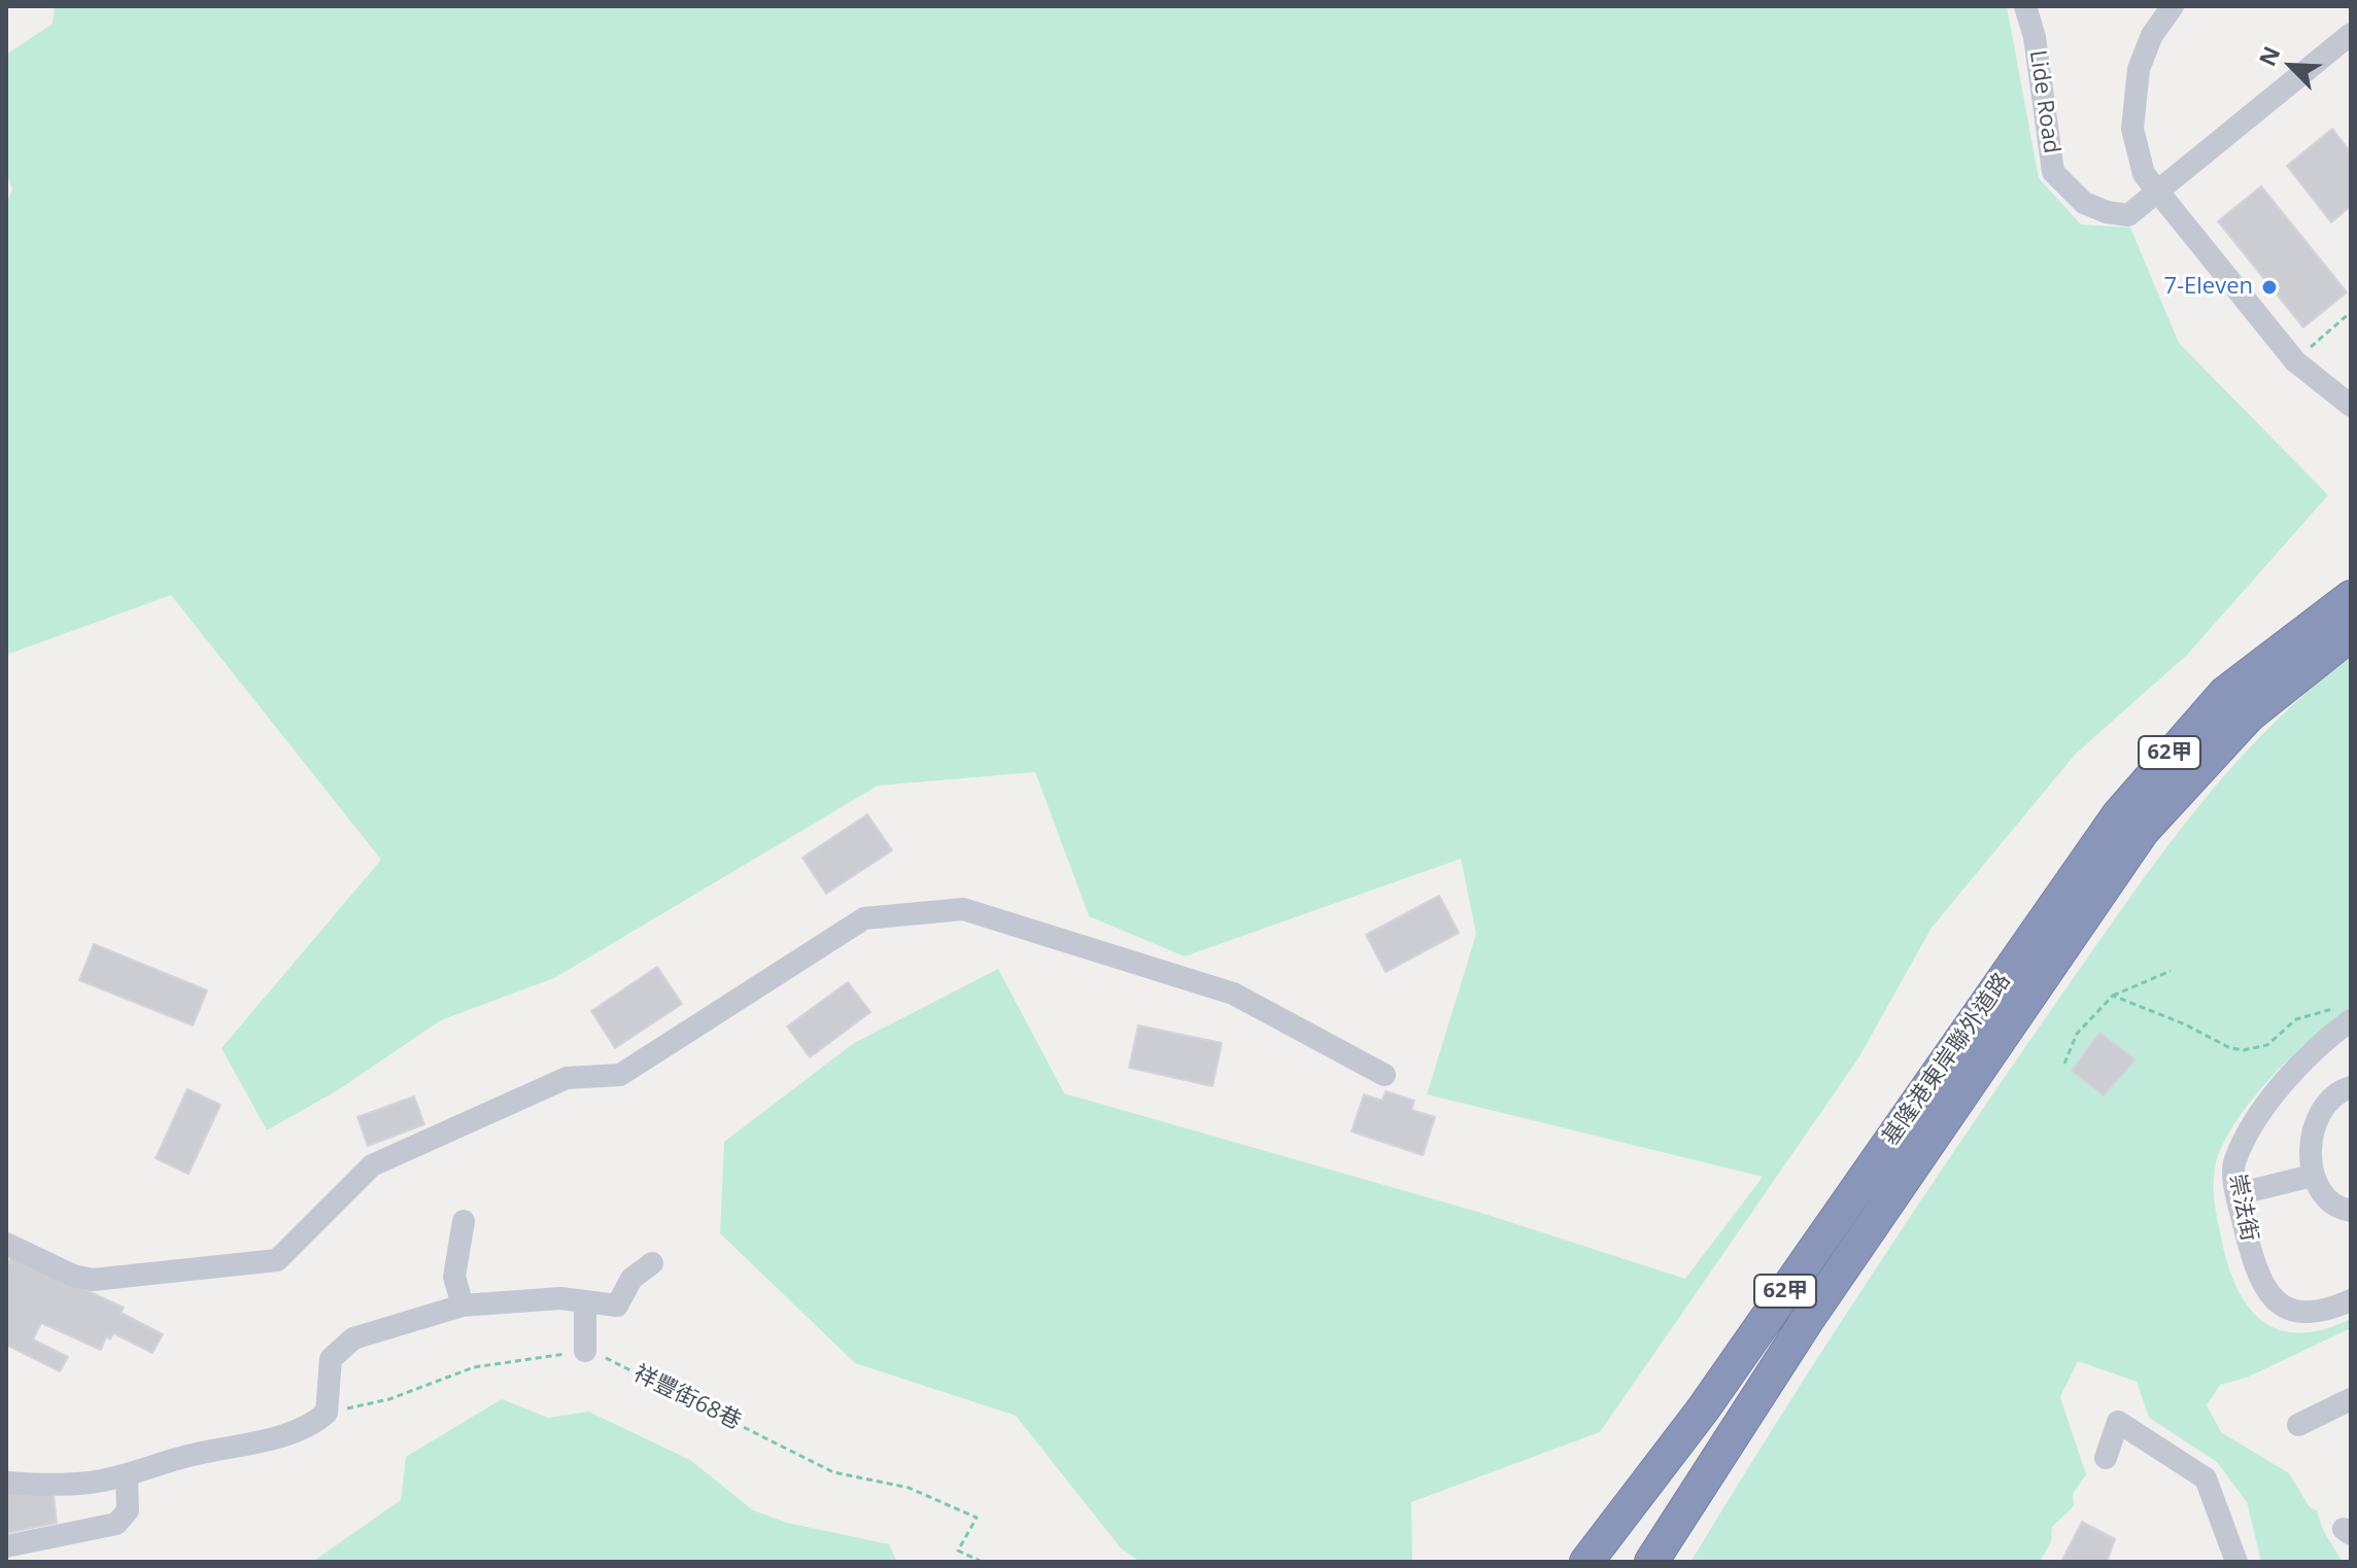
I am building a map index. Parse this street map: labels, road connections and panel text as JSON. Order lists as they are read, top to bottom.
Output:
{
  "streets": {
    "highway": ["62甲", "基隆港東岸聯外道路"],
    "street": ["Lide Road", "崇法街"],
    "path": ["祥豐街68巷"]
  },
  "places": ["7-Eleven"],
  "north": "top left"
}
